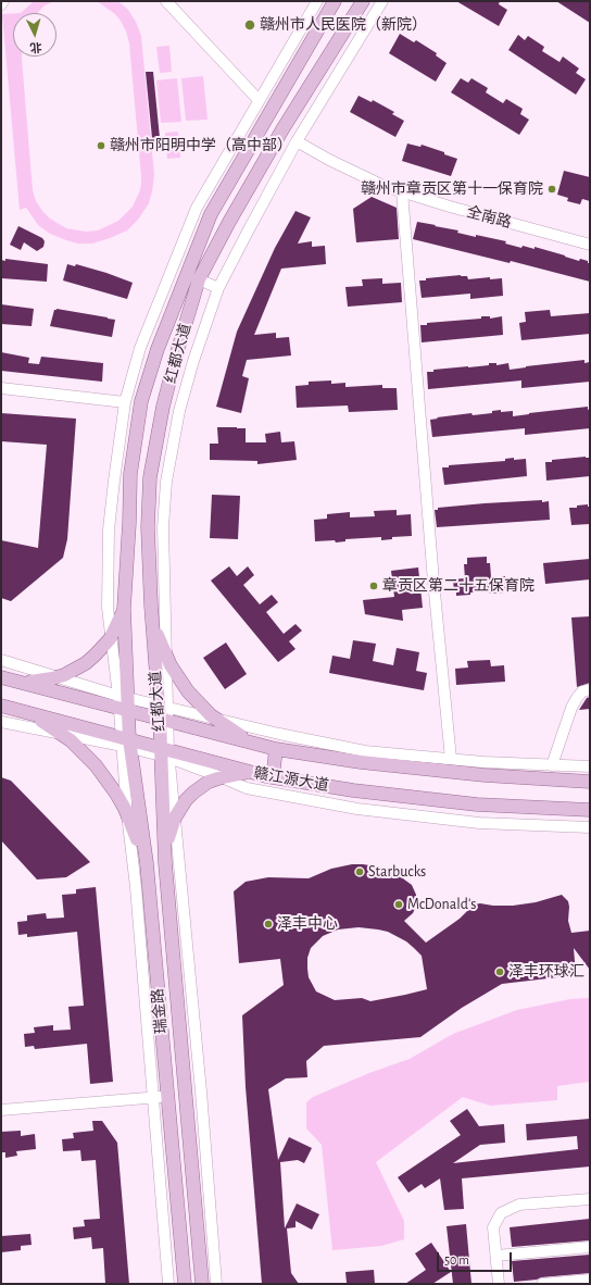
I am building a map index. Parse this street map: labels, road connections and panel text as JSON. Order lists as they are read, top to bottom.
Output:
{
  "streets": {
    "main road": ["红都大道", "赣江源大道", "瑞金路"],
    "street": ["全南路"]
  },
  "crossings": [
    ["红都大道", "赣江源大道"],
    ["红都大道", "瑞金路"],
    ["赣江源大道", "瑞金路"]
  ],
  "places": [
    "赣州市人民医院（新院）",
    "赣州市阳明中学（高中部）",
    "赣州市章贡区第十一保育院",
    "章贡区第二十五保育院",
    "Starbucks",
    "McDonald's",
    "泽丰中心",
    "泽丰环球汇"
  ],
  "scale_bar": "50 m",
  "north": "bottom"
}
